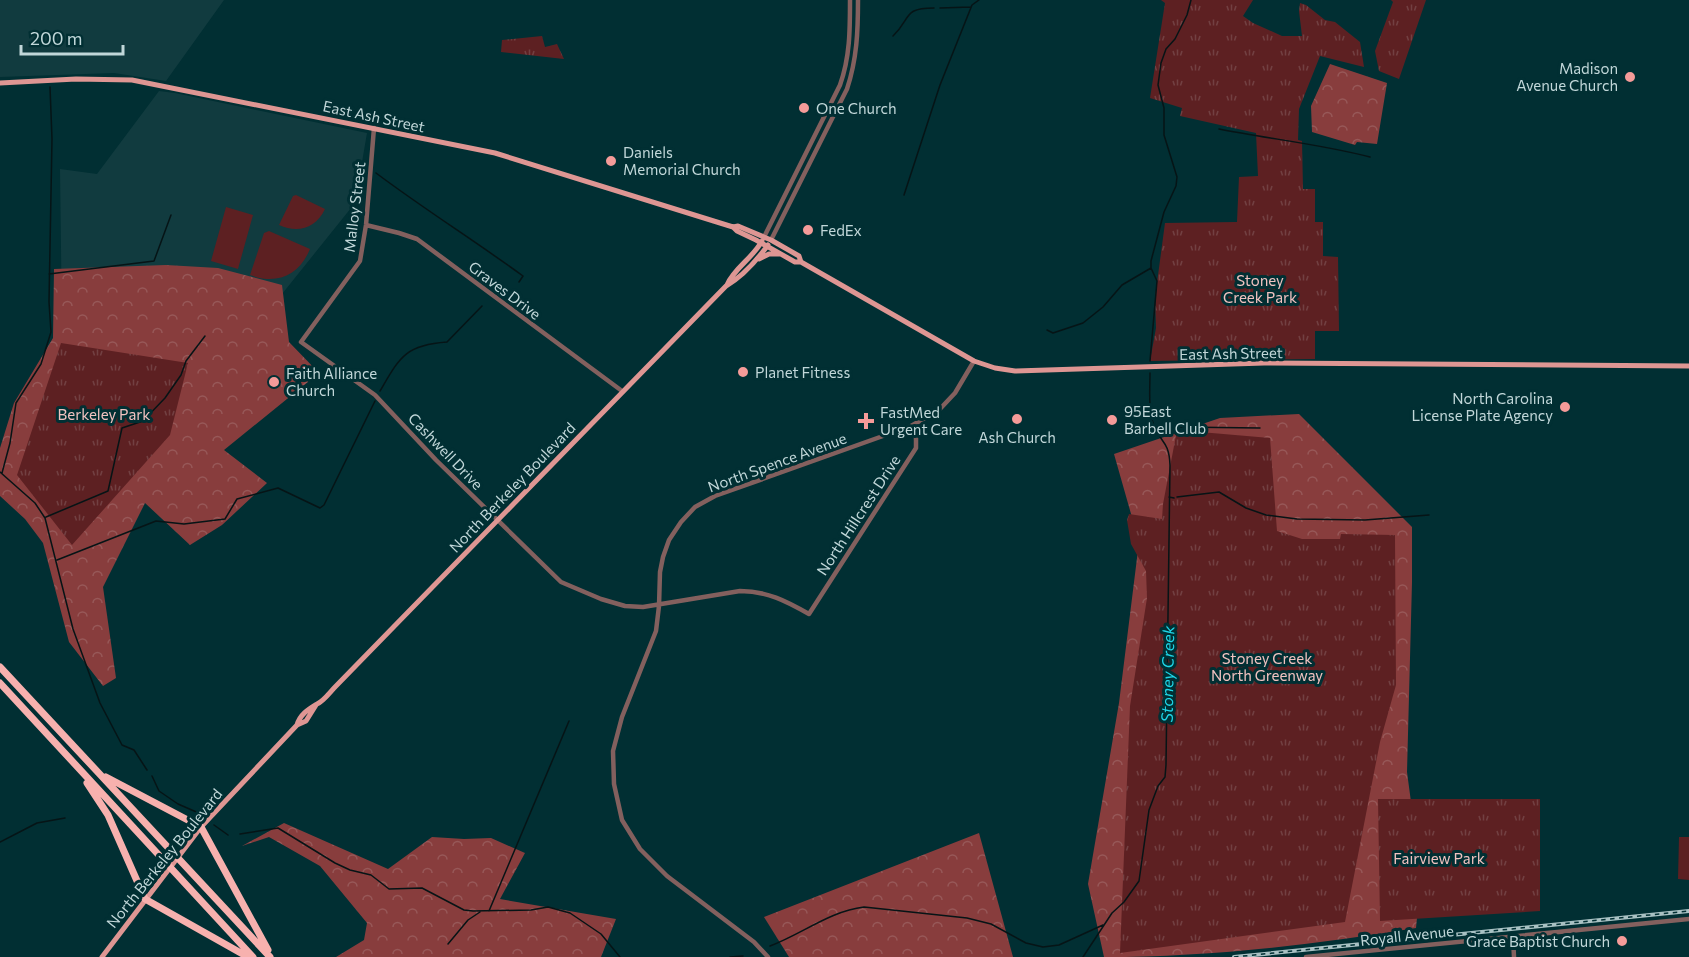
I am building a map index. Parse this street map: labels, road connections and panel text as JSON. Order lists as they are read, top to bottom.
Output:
{
  "streets": {
    "main road": ["East Ash Street", "North Berkeley Boulevard"],
    "street": [
      "Malloy Street",
      "Graves Drive",
      "Cashwell Drive",
      "North Spence Avenue",
      "North Hillcrest Drive",
      "Royall Avenue"
    ]
  },
  "crossings": [
    ["East Ash Street", "Malloy Street"],
    ["East Ash Street", "North Spence Avenue"],
    ["East Ash Street", "North Berkeley Boulevard"],
    ["Malloy Street", "Graves Drive"],
    ["Malloy Street", "Cashwell Drive"],
    ["Graves Drive", "North Berkeley Boulevard"],
    ["Cashwell Drive", "North Spence Avenue"],
    ["Cashwell Drive", "North Berkeley Boulevard"],
    ["Cashwell Drive", "North Hillcrest Drive"],
    ["North Spence Avenue", "North Hillcrest Drive"]
  ],
  "water": ["Stoney Creek"],
  "parks": [
    "Stoney Creek Park",
    "Berkeley Park",
    "Stoney Creek North Greenway",
    "Fairview Park"
  ],
  "places": {
    "other": [
      "Madison Avenue Church",
      "One Church",
      "Daniels Memorial Church",
      "FedEx",
      "Planet Fitness",
      "Faith Alliance Church",
      "North Carolina License Plate Agency",
      "Ash Church",
      "95East Barbell Club",
      "Grace Baptist Church"
    ],
    "health": ["FastMed Urgent Care"]
  },
  "scale_bar": "200 m"
}
